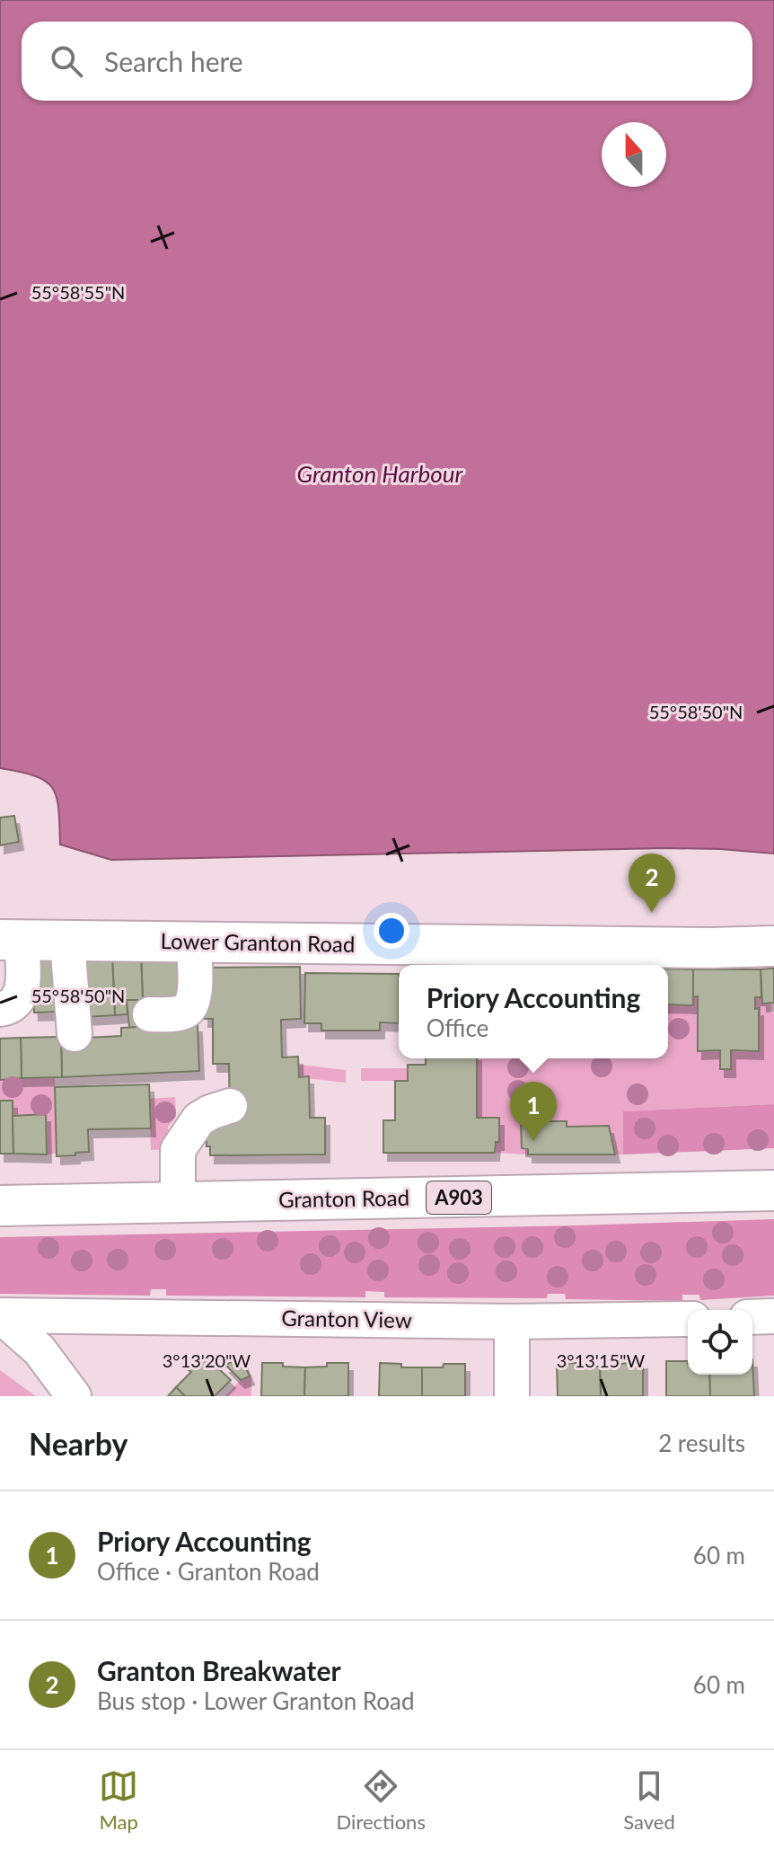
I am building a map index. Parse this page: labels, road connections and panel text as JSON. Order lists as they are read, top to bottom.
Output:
{
  "streets": {
    "main road": ["Lower Granton Road", "A903", "Granton Road"],
    "street": ["Granton View"]
  },
  "water": ["Granton Harbour"],
  "north": "top",
  "page": {
    "search": "Search here",
    "pins": ["2", "1"],
    "popup": ["Priory Accounting", "Office"],
    "heading": ["Nearby", "2 results"],
    "list": [
      {
        "mark": "1",
        "name": "Priory Accounting",
        "note": "Office · Granton Road",
        "value": "60 m"
      },
      {
        "mark": "2",
        "name": "Granton Breakwater",
        "note": "Bus stop · Lower Granton Road",
        "value": "60 m"
      }
    ],
    "nav": ["Map", "Directions", "Saved"]
  },
  "coordinates": [
    "55°58'55\"N",
    "55°58'50\"N",
    "3°13'20\"W",
    "3°13'15\"W"
  ]
}
